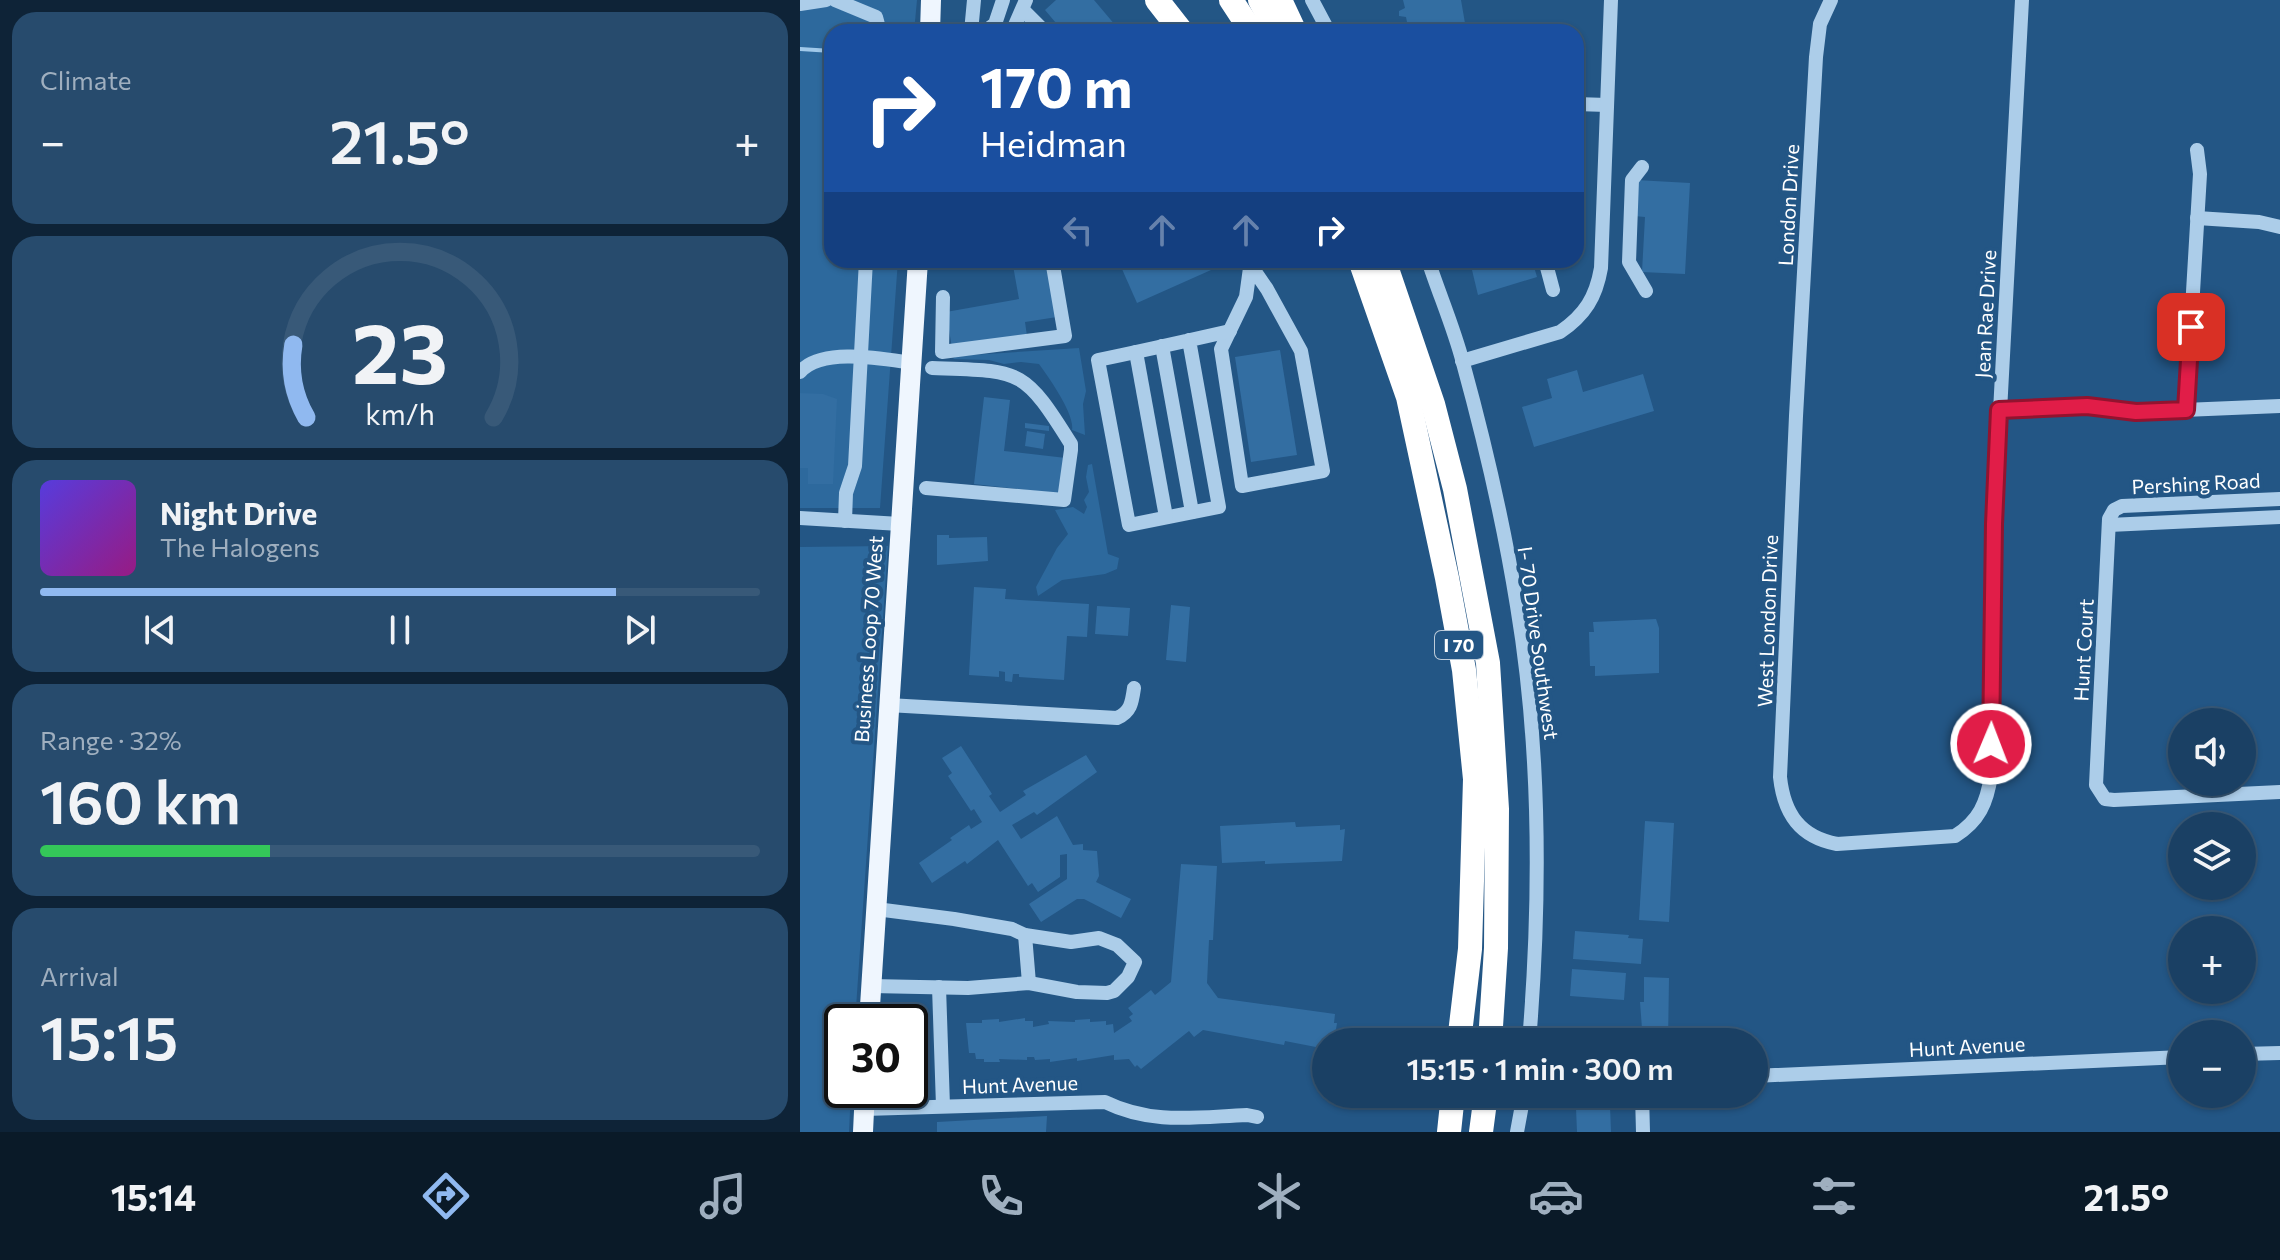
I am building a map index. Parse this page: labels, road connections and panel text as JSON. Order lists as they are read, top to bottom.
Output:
{
  "streets": {
    "highway": ["I 70"],
    "main road": ["Business Loop 70 West"],
    "street": [
      "London Drive",
      "Jean Rae Drive",
      "Pershing Road",
      "West London Drive",
      "I- 70 Drive Southwest",
      "Hunt Court",
      "Hunt Avenue"
    ]
  },
  "crossings": [
    ["London Drive", "West London Drive"],
    ["Jean Rae Drive", "West London Drive"],
    ["Pershing Road", "Hunt Court"]
  ],
  "page": {
    "tile": [
      "Climate",
      ["Range · 32%", "160 km"],
      ["Arrival", "15:15"]
    ],
    "turn": ["170 m", "Heidman"],
    "heat": ["−", "21.5°", "+"],
    "song": ["Night Drive", "The Halogens"],
    "map_buttons": ["+", "−"],
    "limit": "30",
    "trip": "15:15 · 1 min · 300 m",
    "tabs": ["15:14", "21.5°"],
    "gauge": ["23", "km/h"]
  }
}
